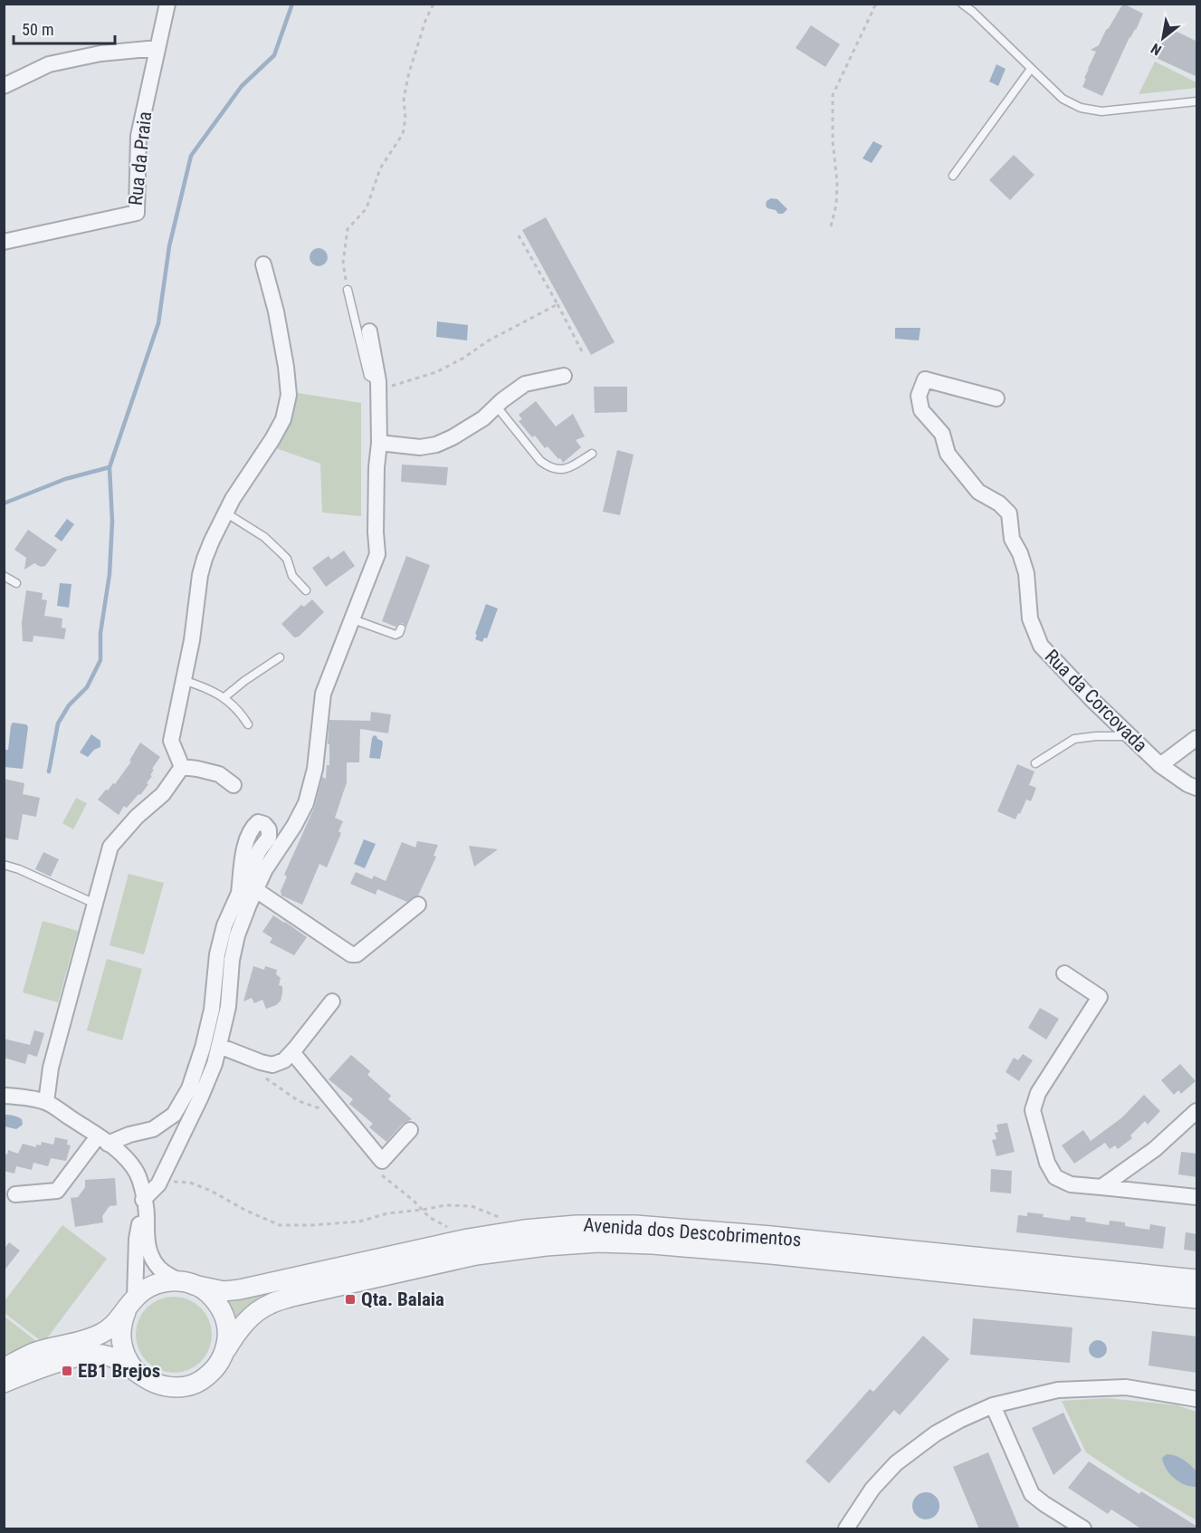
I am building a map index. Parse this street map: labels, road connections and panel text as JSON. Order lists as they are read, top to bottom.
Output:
{
  "streets": {
    "street": ["Rua da Praia", "Rua da Corcovada", "Avenida dos Descobrimentos"]
  },
  "places": {
    "transit": ["Qta. Balaia", "EB1 Brejos"]
  },
  "scale_bar": "50 m",
  "north": "bottom left"
}
